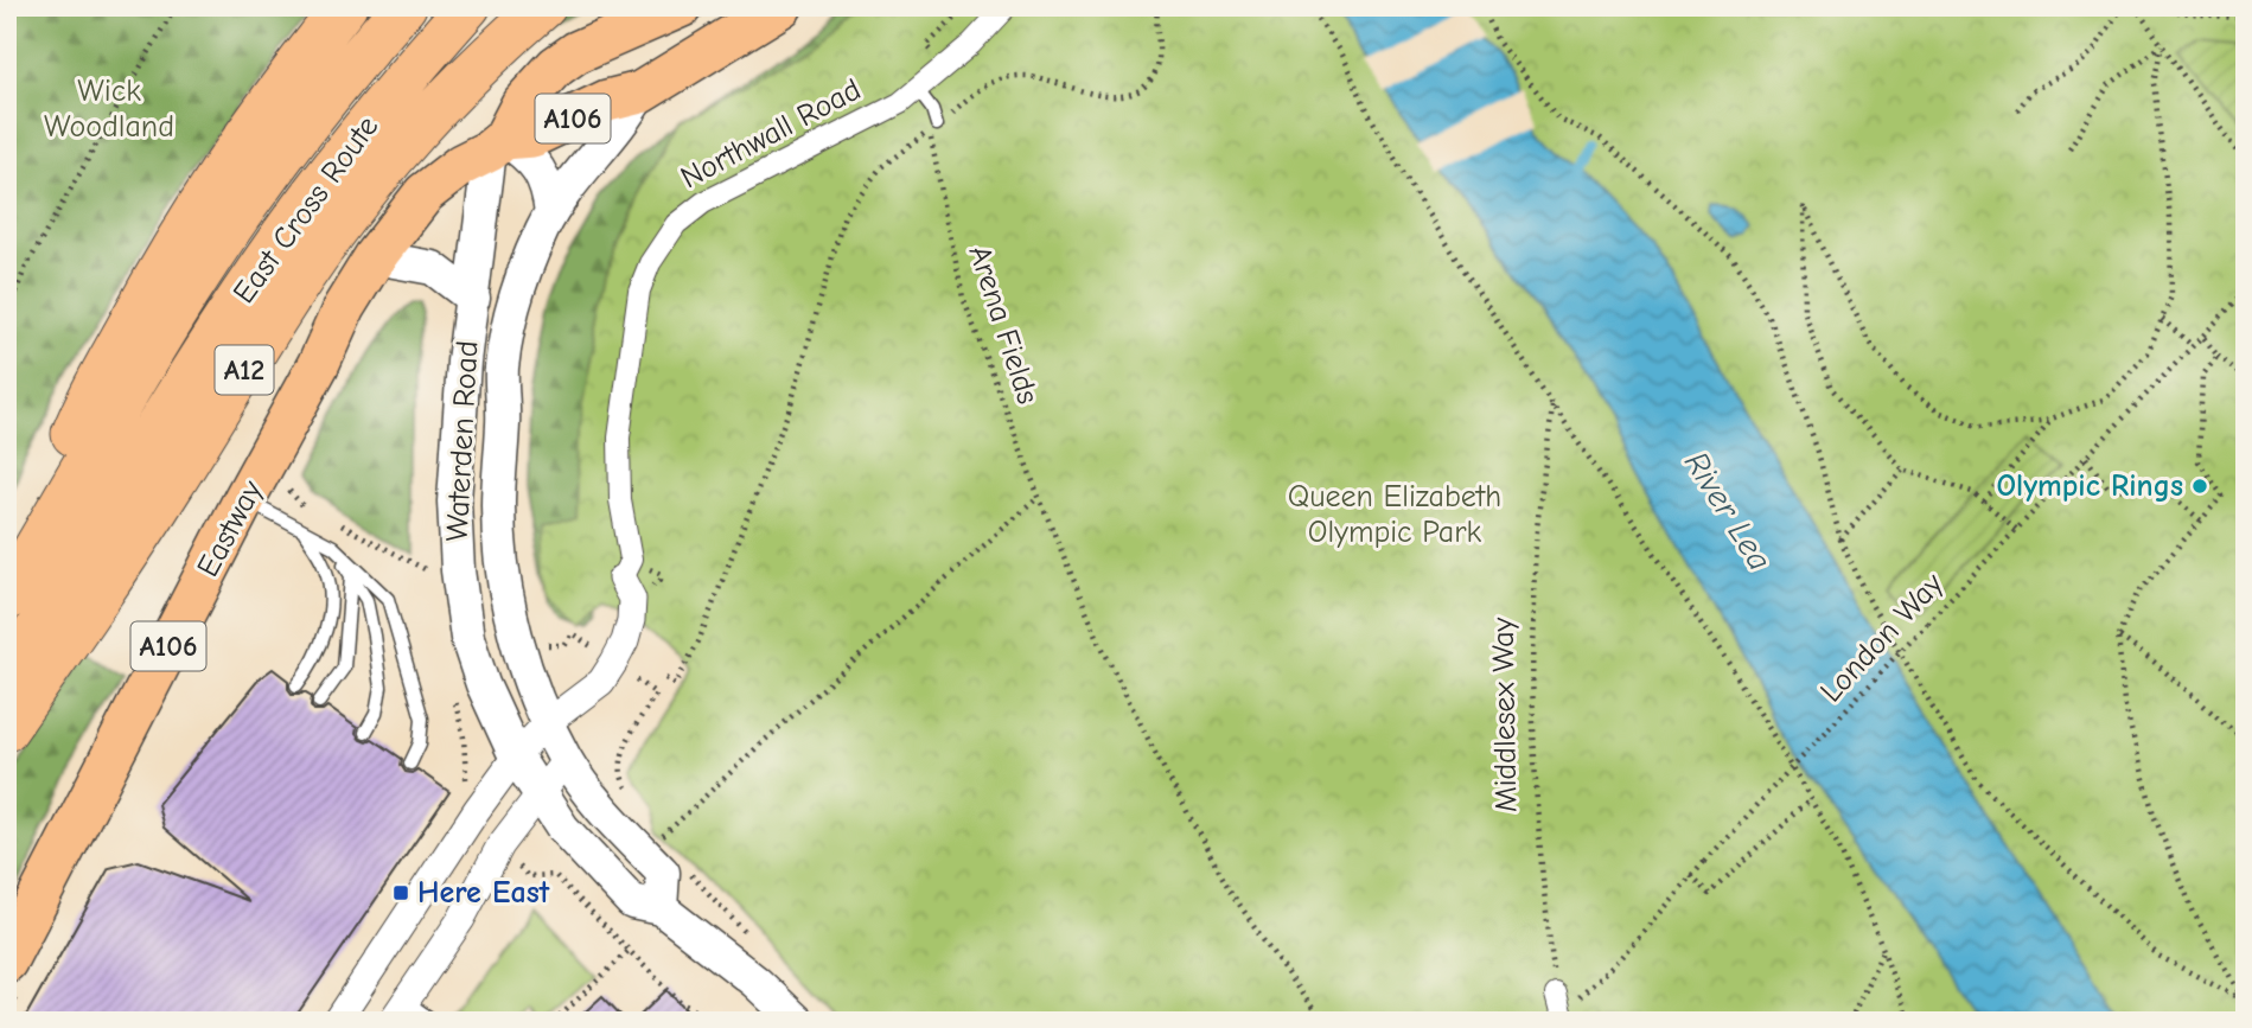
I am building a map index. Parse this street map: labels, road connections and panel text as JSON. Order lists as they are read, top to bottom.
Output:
{
  "streets": {
    "highway": ["East Cross Route", "A12"],
    "main road": ["A106", "Eastway"],
    "street": ["Northwall Road", "Waterden Road"],
    "path": ["Arena Fields", "London Way", "Middlesex Way"]
  },
  "crossings": [
    ["A106", "Waterden Road"],
    ["A106", "Eastway"],
    ["Northwall Road", "Waterden Road"],
    ["Waterden Road", "Eastway"]
  ],
  "water": ["River Lea"],
  "parks": ["Wick Woodland", "Queen Elizabeth Olympic Park"],
  "places": {
    "other": ["Olympic Rings"],
    "transit": ["Here East"]
  }
}
